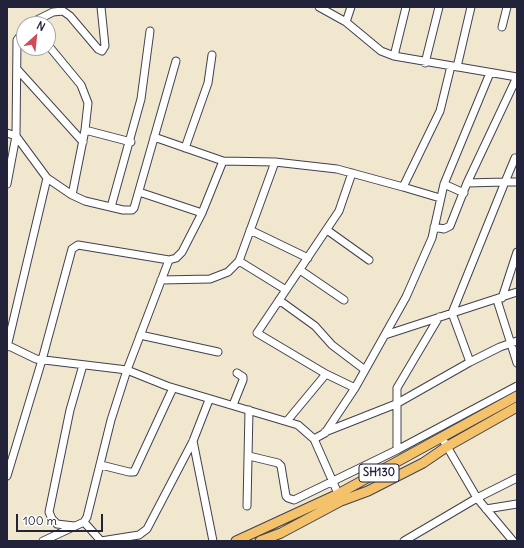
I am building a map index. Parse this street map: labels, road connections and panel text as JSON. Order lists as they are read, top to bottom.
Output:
{
  "scale_bar": "100 m",
  "north": "top right"
}
